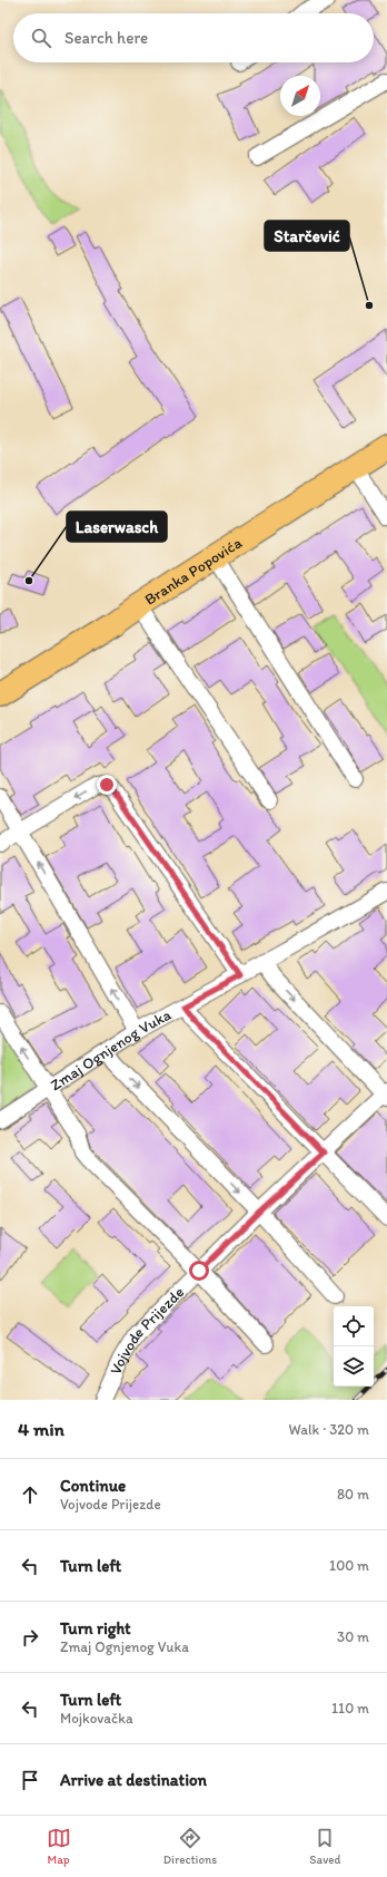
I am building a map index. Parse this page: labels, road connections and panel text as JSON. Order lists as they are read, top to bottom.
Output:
{
  "streets": {
    "main road": ["Branka Popovića"],
    "street": ["Zmaj Ognjenog Vuka", "Vojvode Prijezde"]
  },
  "places": ["Starčević", "Laserwasch"],
  "north": "top right",
  "page": {
    "search": "Search here",
    "heading": ["4 min", "Walk · 320 m"],
    "list": [
      ["Continue", "Vojvode Prijezde", "80 m"],
      ["Turn left", "100 m"],
      ["Turn right", "Zmaj Ognjenog Vuka", "30 m"],
      ["Turn left", "Mojkovačka", "110 m"],
      "Arrive at destination"
    ],
    "nav": ["Map", "Directions", "Saved"]
  }
}
